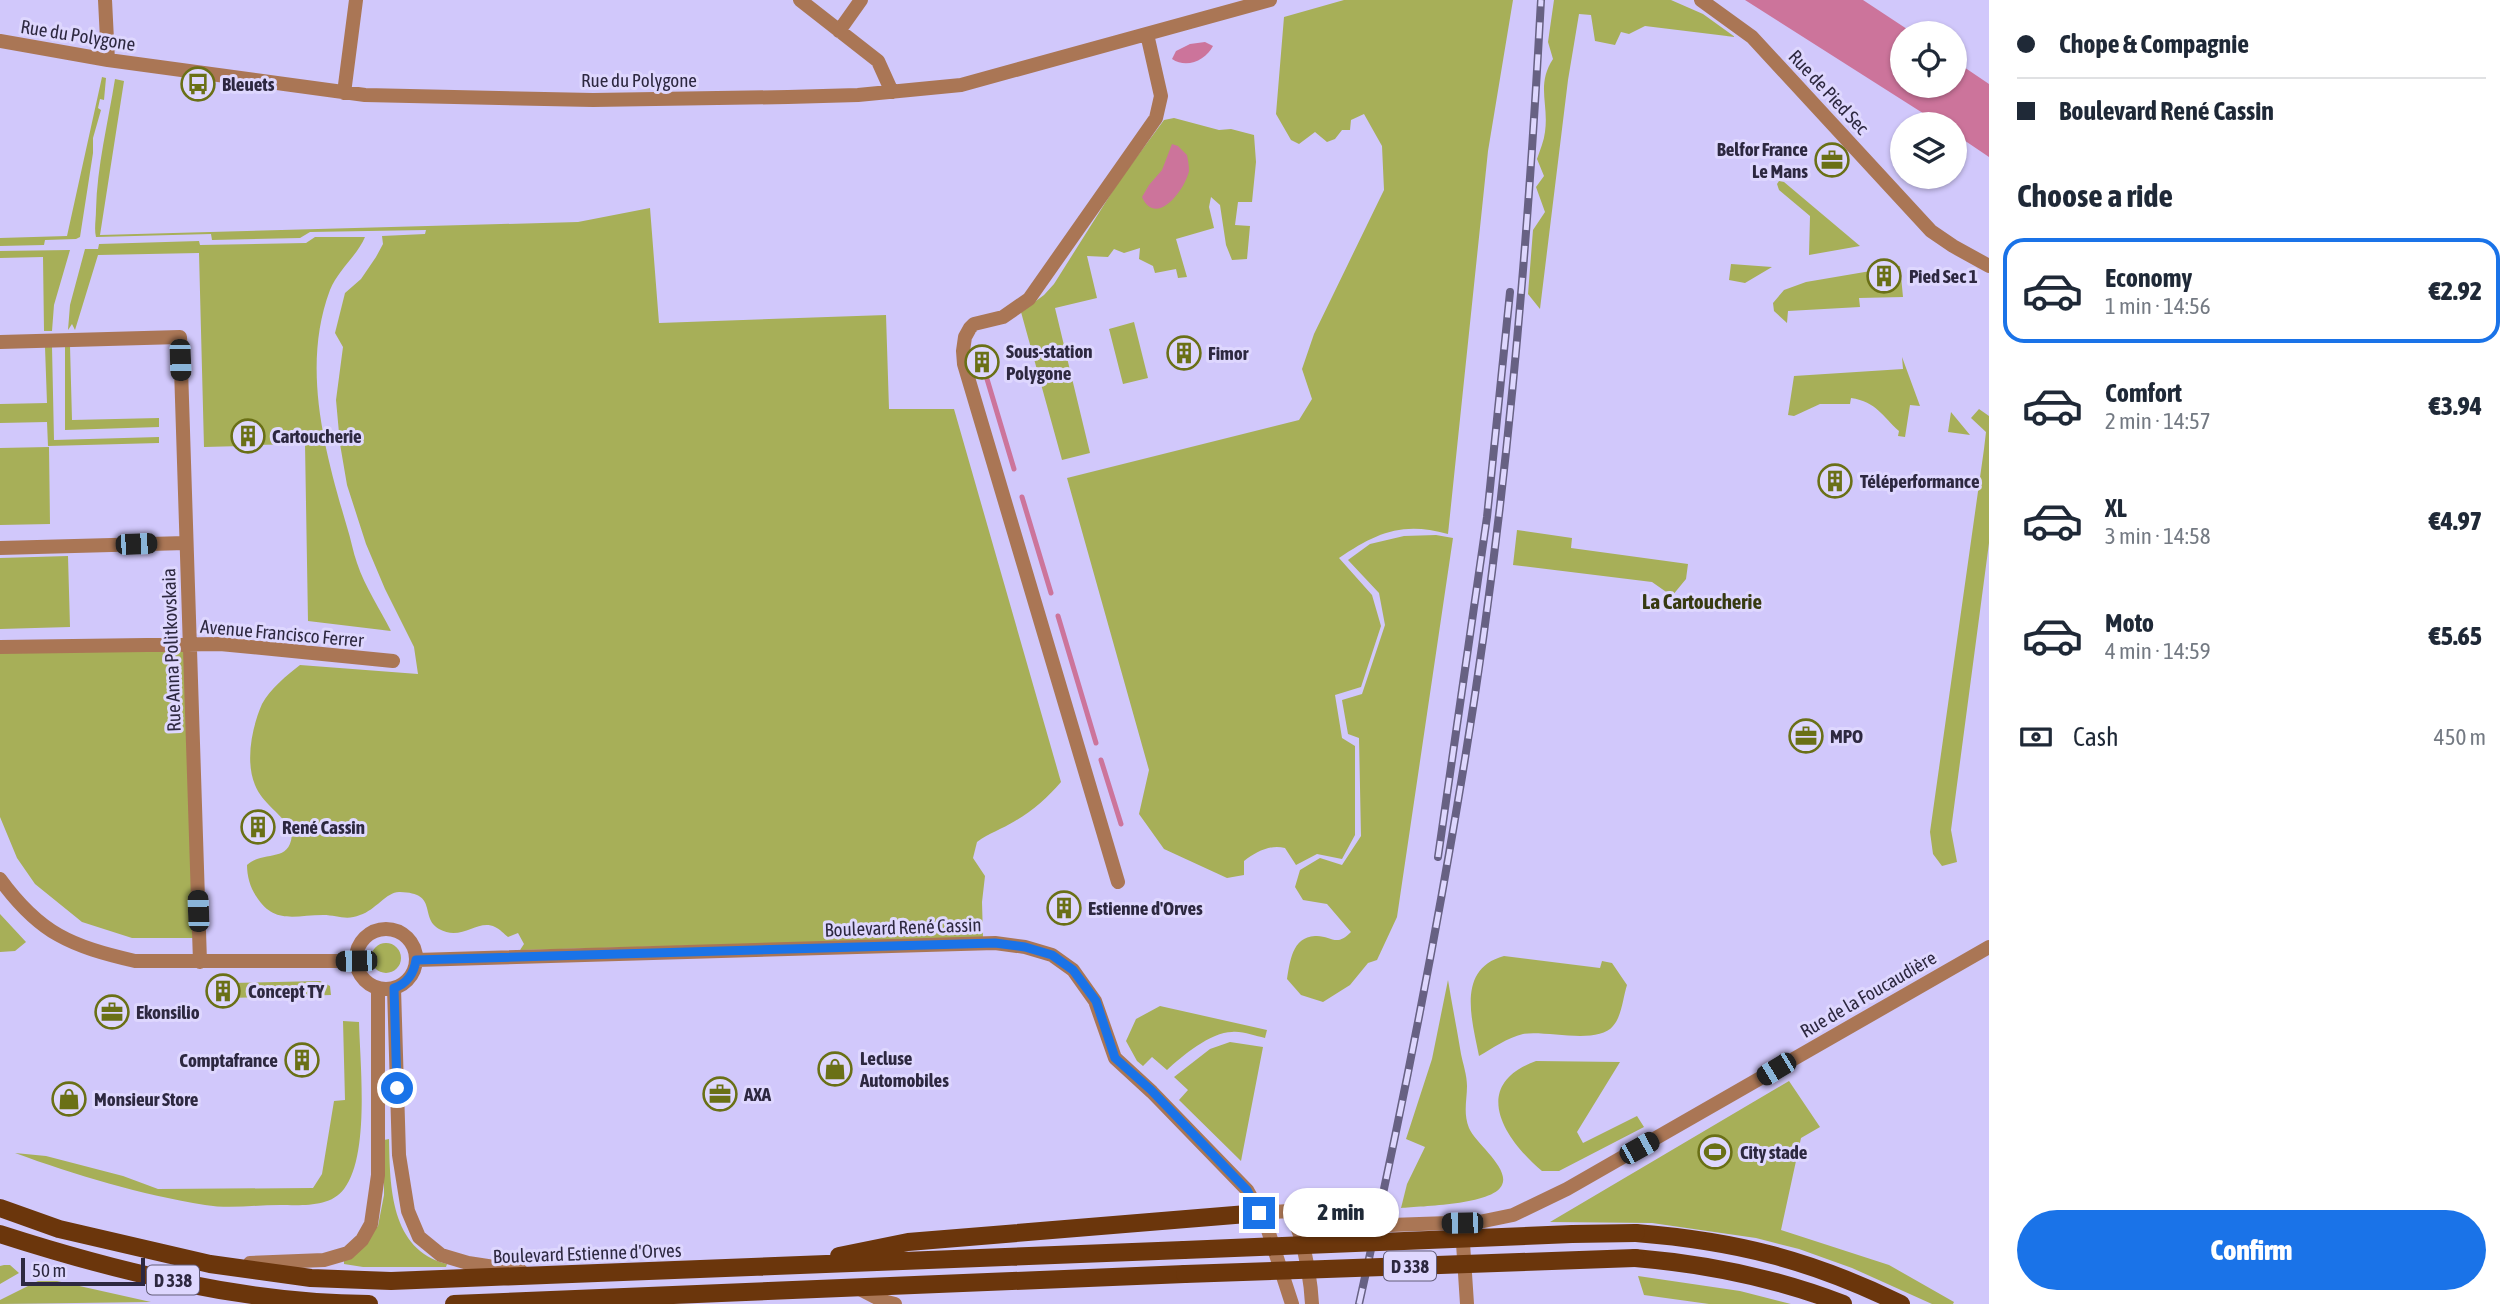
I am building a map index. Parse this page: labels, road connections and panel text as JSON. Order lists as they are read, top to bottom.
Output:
{
  "streets": {
    "main road": ["Boulevard Estienne d'Orves", "D 338"],
    "street": [
      "Rue du Polygone",
      "Rue de Pied Sec",
      "Avenue Francisco Ferrer",
      "Rue Anna Politkovskaia",
      "Boulevard René Cassin",
      "Rue de la Foucaudière"
    ]
  },
  "crossings": [
    ["Avenue Francisco Ferrer", "Rue Anna Politkovskaia"],
    ["Boulevard René Cassin", "Rue de la Foucaudière"]
  ],
  "districts": ["La Cartoucherie"],
  "places": {
    "bus stop": ["Bleuets"],
    "office": [
      "Belfor France Le Mans",
      "MPO",
      "Ekonsilio",
      "AXA"
    ],
    "building": [
      "Pied Sec 1",
      "Fimor",
      "Sous-station Polygone",
      "Cartoucherie",
      "Téléperformance",
      "René Cassin",
      "Estienne d'Orves",
      "Concept TY",
      "Comptafrance"
    ],
    "shop": ["Lecluse Automobiles", "Monsieur Store"],
    "sports": ["City stade"]
  },
  "scale_bar": "50 m",
  "page": {
    "banner": ["Chope & Compagnie", "Boulevard René Cassin"],
    "heading": "Choose a ride",
    "list": [
      {
        "name": "Economy",
        "note": "1 min · 14:56",
        "value": "€2.92"
      },
      {
        "name": "Comfort",
        "note": "2 min · 14:57",
        "value": "€3.94"
      },
      {
        "name": "XL",
        "note": "3 min · 14:58",
        "value": "€4.97"
      },
      {
        "name": "Moto",
        "note": "4 min · 14:59",
        "value": "€5.65"
      }
    ],
    "pay": ["Cash", "450 m"],
    "bubble": "2 min",
    "buttons": "Confirm",
    "scale": "50 m"
  }
}
